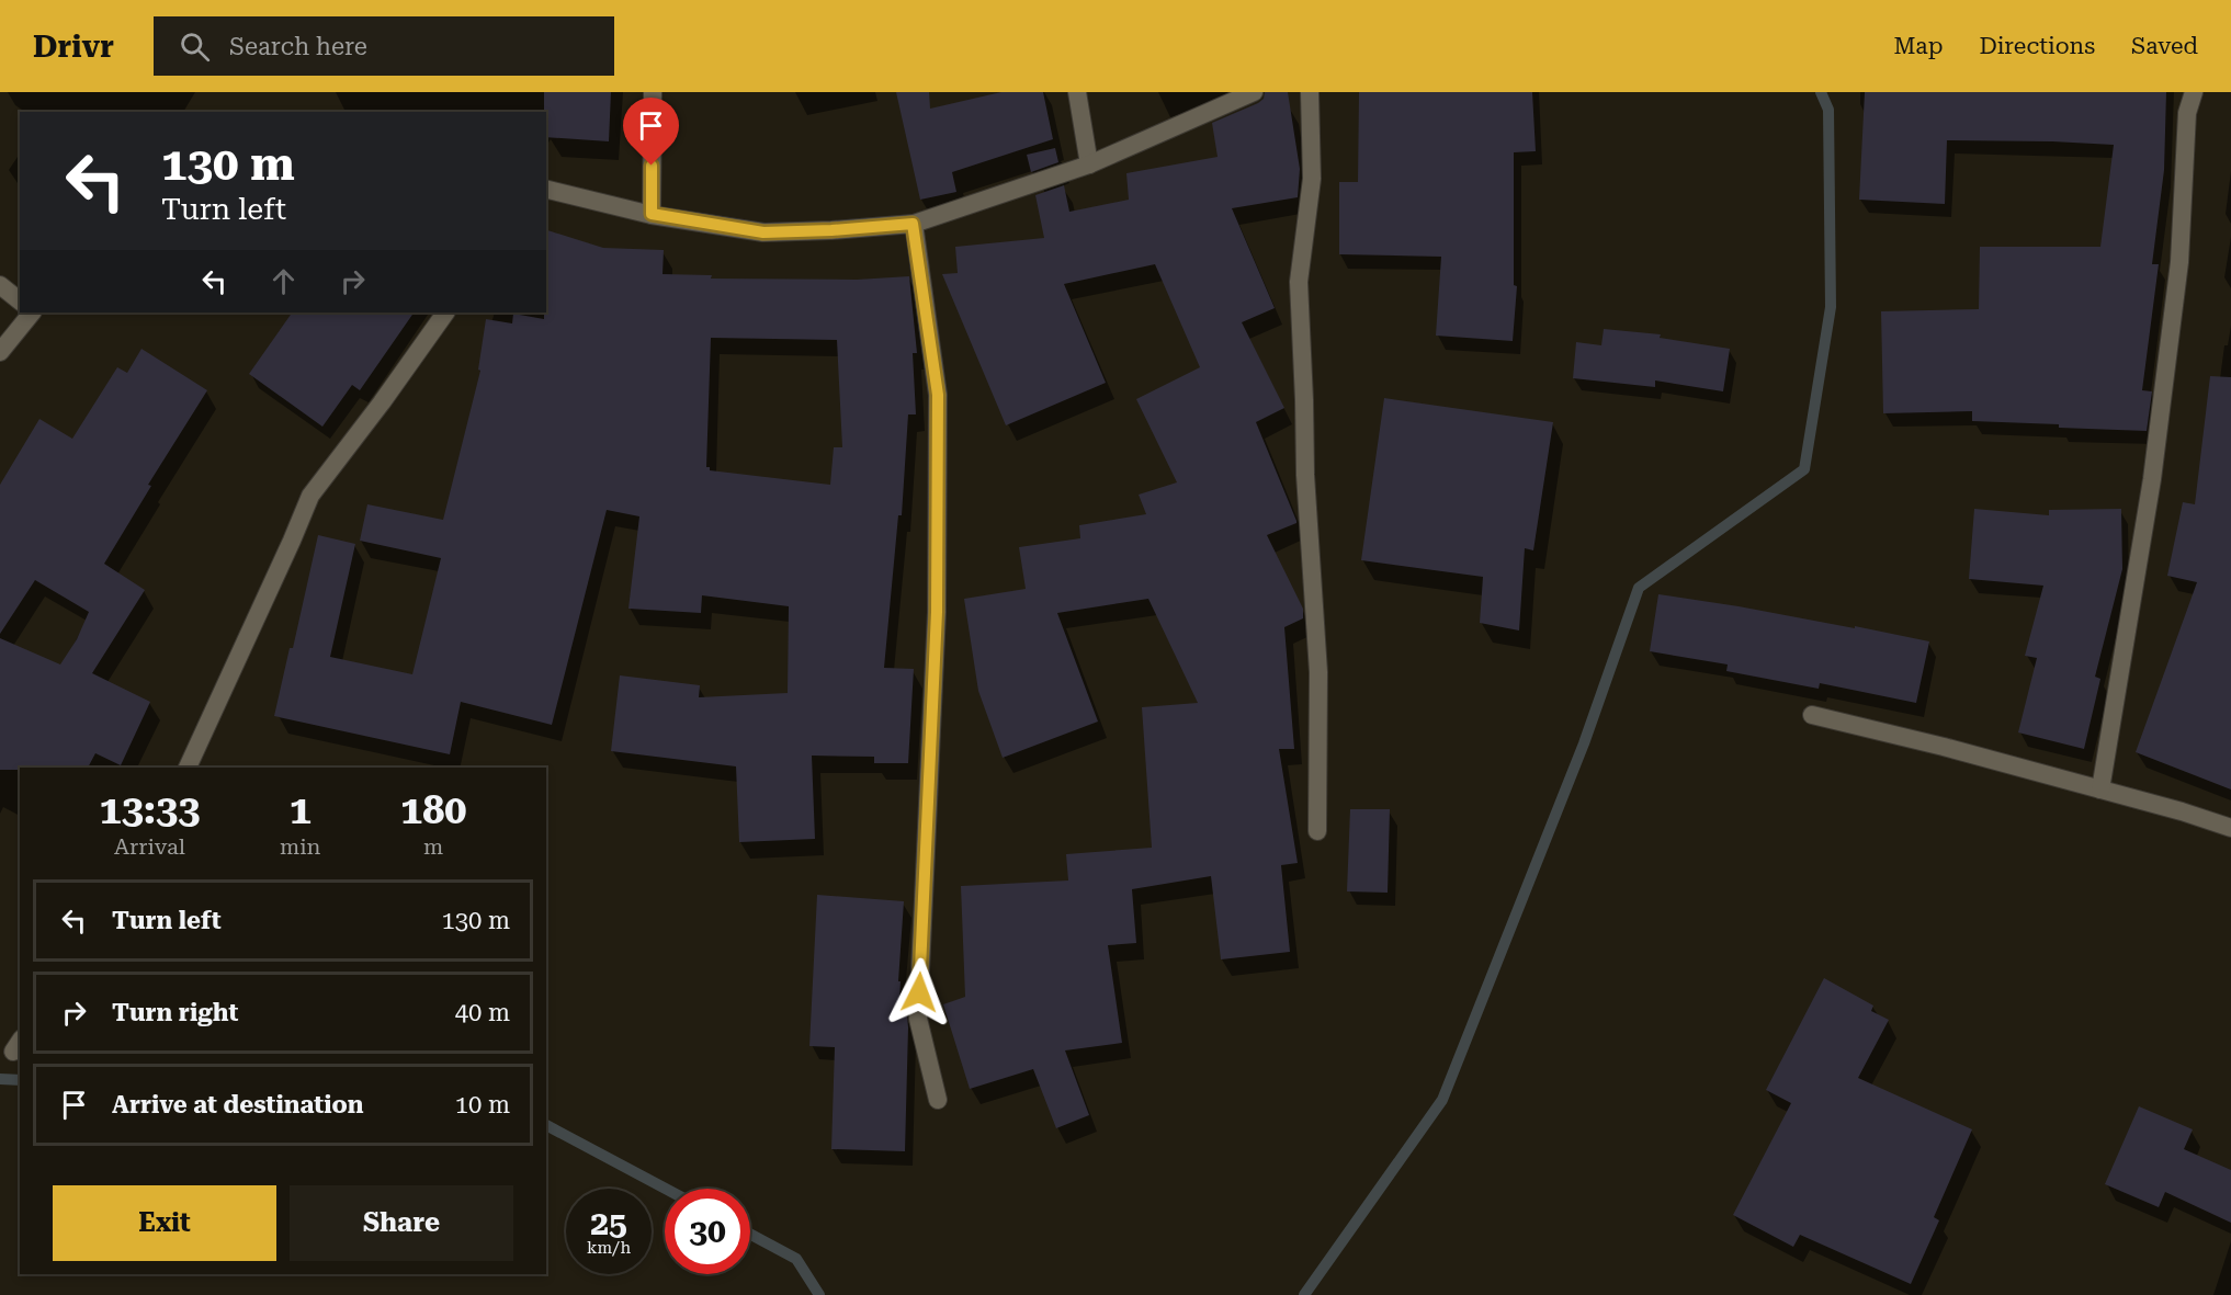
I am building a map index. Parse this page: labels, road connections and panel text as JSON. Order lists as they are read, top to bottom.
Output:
{
  "page": {
    "header": "Drivr",
    "search": "Search here",
    "nav": ["Map", "Directions", "Saved"],
    "turn": ["130 m", "Turn left"],
    "eta": [
      "13:33",
      "Arrival",
      "1",
      "min",
      "180",
      "m"
    ],
    "list": [
      {
        "name": "Turn left",
        "value": "130 m"
      },
      {
        "name": "Turn right",
        "value": "40 m"
      },
      {
        "name": "Arrive at destination",
        "value": "10 m"
      }
    ],
    "buttons": ["Exit", "Share"],
    "speed": "25 km/h",
    "limit": "30"
  }
}
